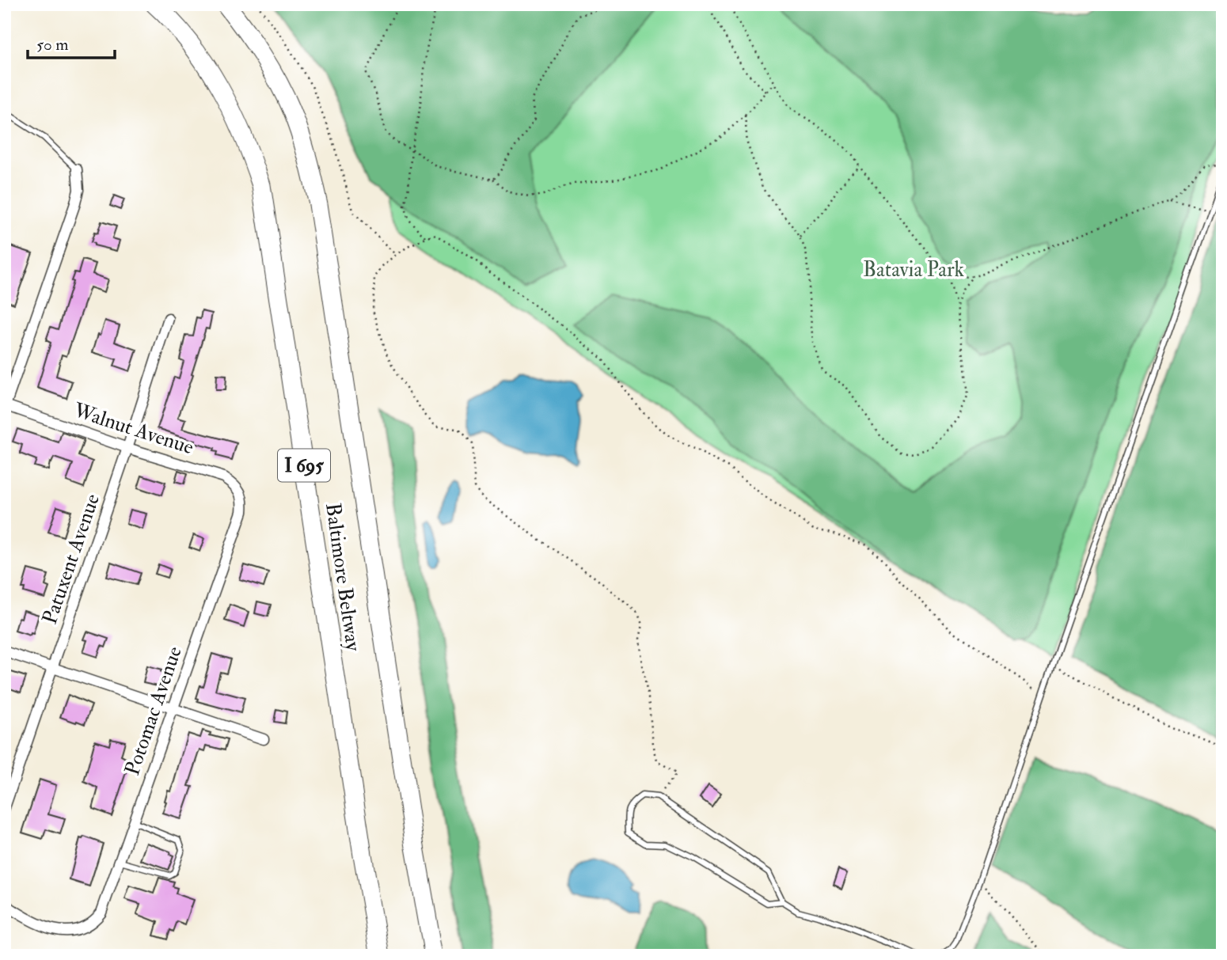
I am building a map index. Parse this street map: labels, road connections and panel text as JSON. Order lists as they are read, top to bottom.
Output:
{
  "streets": {
    "highway": ["I 695", "Baltimore Beltway"],
    "street": ["Walnut Avenue", "Patuxent Avenue", "Potomac Avenue"]
  },
  "crossings": [
    ["Walnut Avenue", "Patuxent Avenue"],
    ["Walnut Avenue", "Potomac Avenue"]
  ],
  "parks": ["Batavia Park"],
  "scale_bar": "50 m"
}
